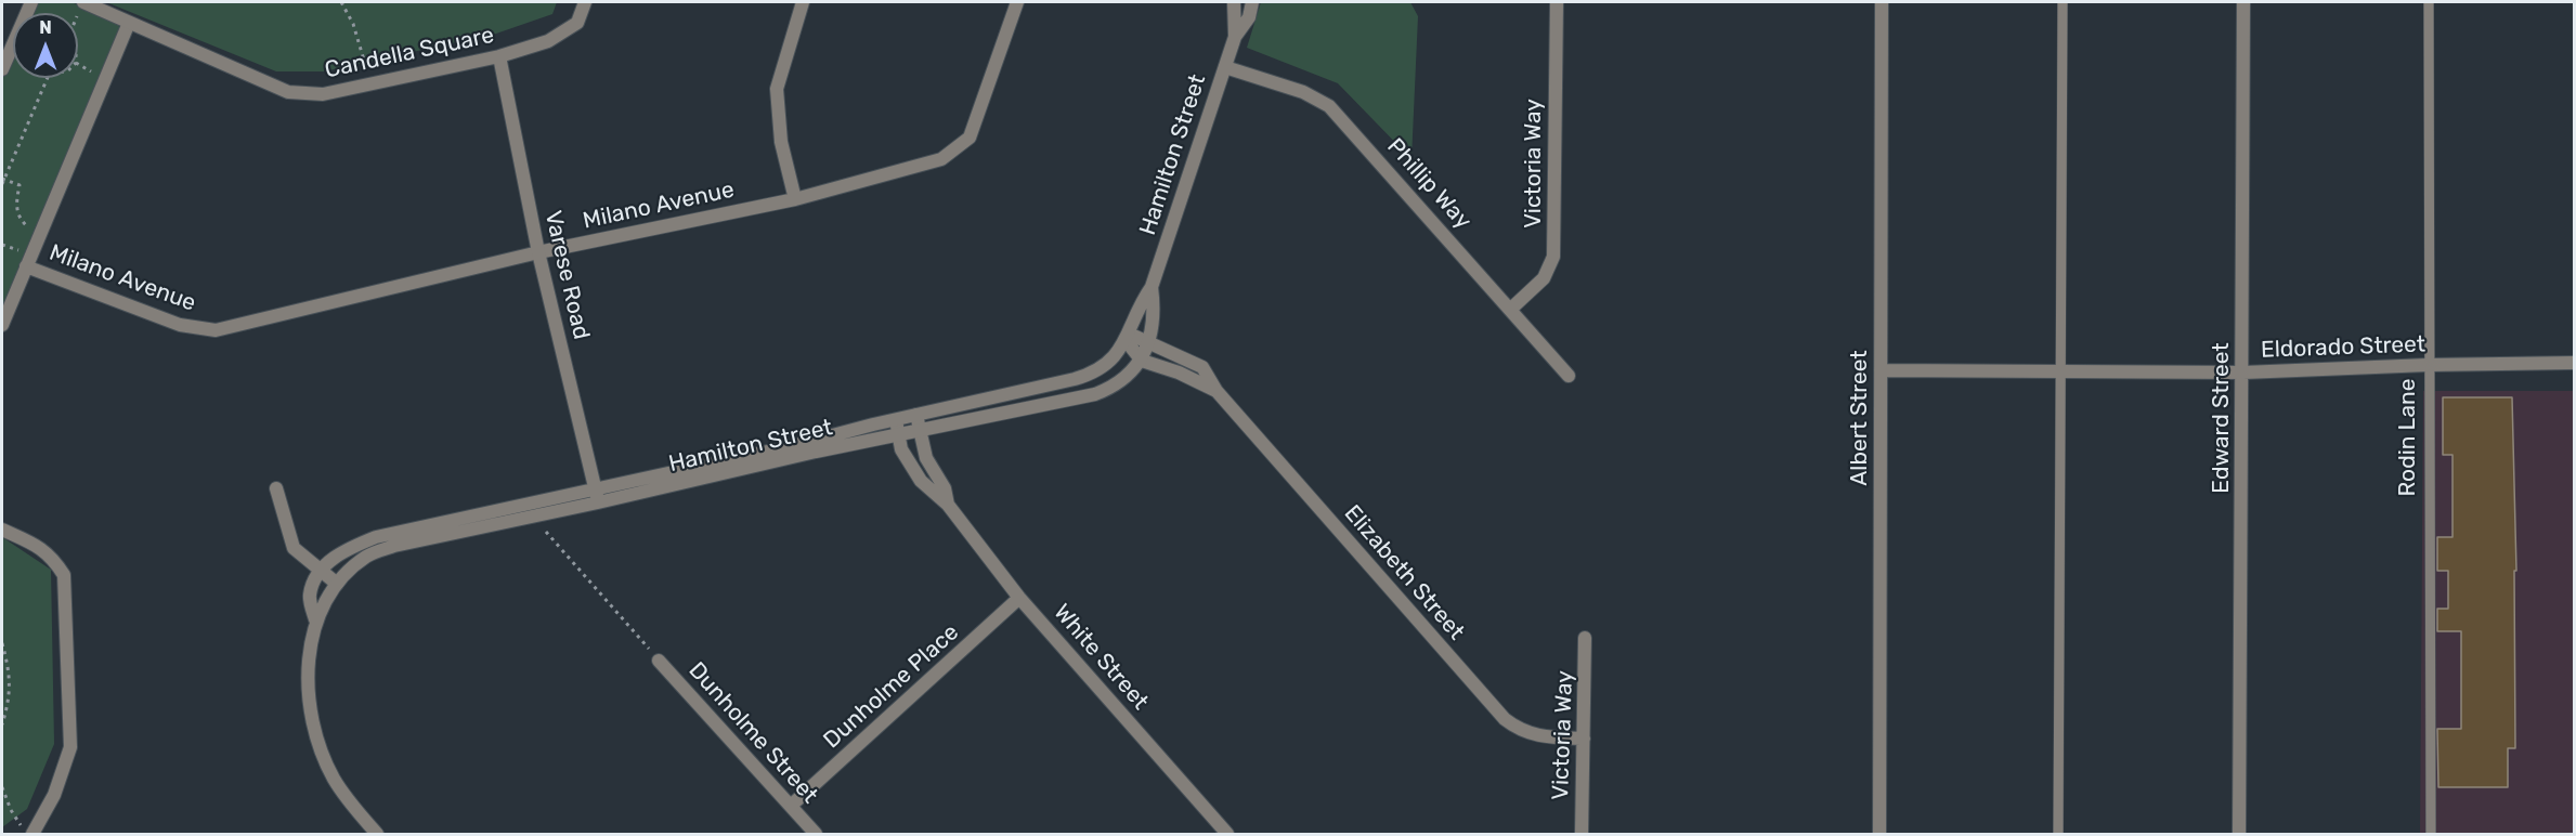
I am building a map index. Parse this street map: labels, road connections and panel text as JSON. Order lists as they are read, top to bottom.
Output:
{
  "streets": {
    "street": [
      "Candella Square",
      "Hamilton Street",
      "Victoria Way",
      "Phillip Way",
      "Milano Avenue",
      "Varese Road",
      "Eldorado Street",
      "Albert Street",
      "Edward Street",
      "Elizabeth Street",
      "White Street",
      "Dunholme Place",
      "Dunholme Street"
    ],
    "lane": ["Rodin Lane"]
  },
  "crossings": [
    ["Candella Square", "Varese Road"],
    ["Hamilton Street", "Phillip Way"],
    ["Hamilton Street", "Varese Road"],
    ["Hamilton Street", "Elizabeth Street"],
    ["Hamilton Street", "White Street"],
    ["Victoria Way", "Phillip Way"],
    ["Victoria Way", "Elizabeth Street"],
    ["Milano Avenue", "Varese Road"],
    ["Eldorado Street", "Albert Street"],
    ["Eldorado Street", "Edward Street"],
    ["Eldorado Street", "Rodin Lane"],
    ["White Street", "Dunholme Place"],
    ["Dunholme Place", "Dunholme Street"]
  ],
  "north": "top"
}
